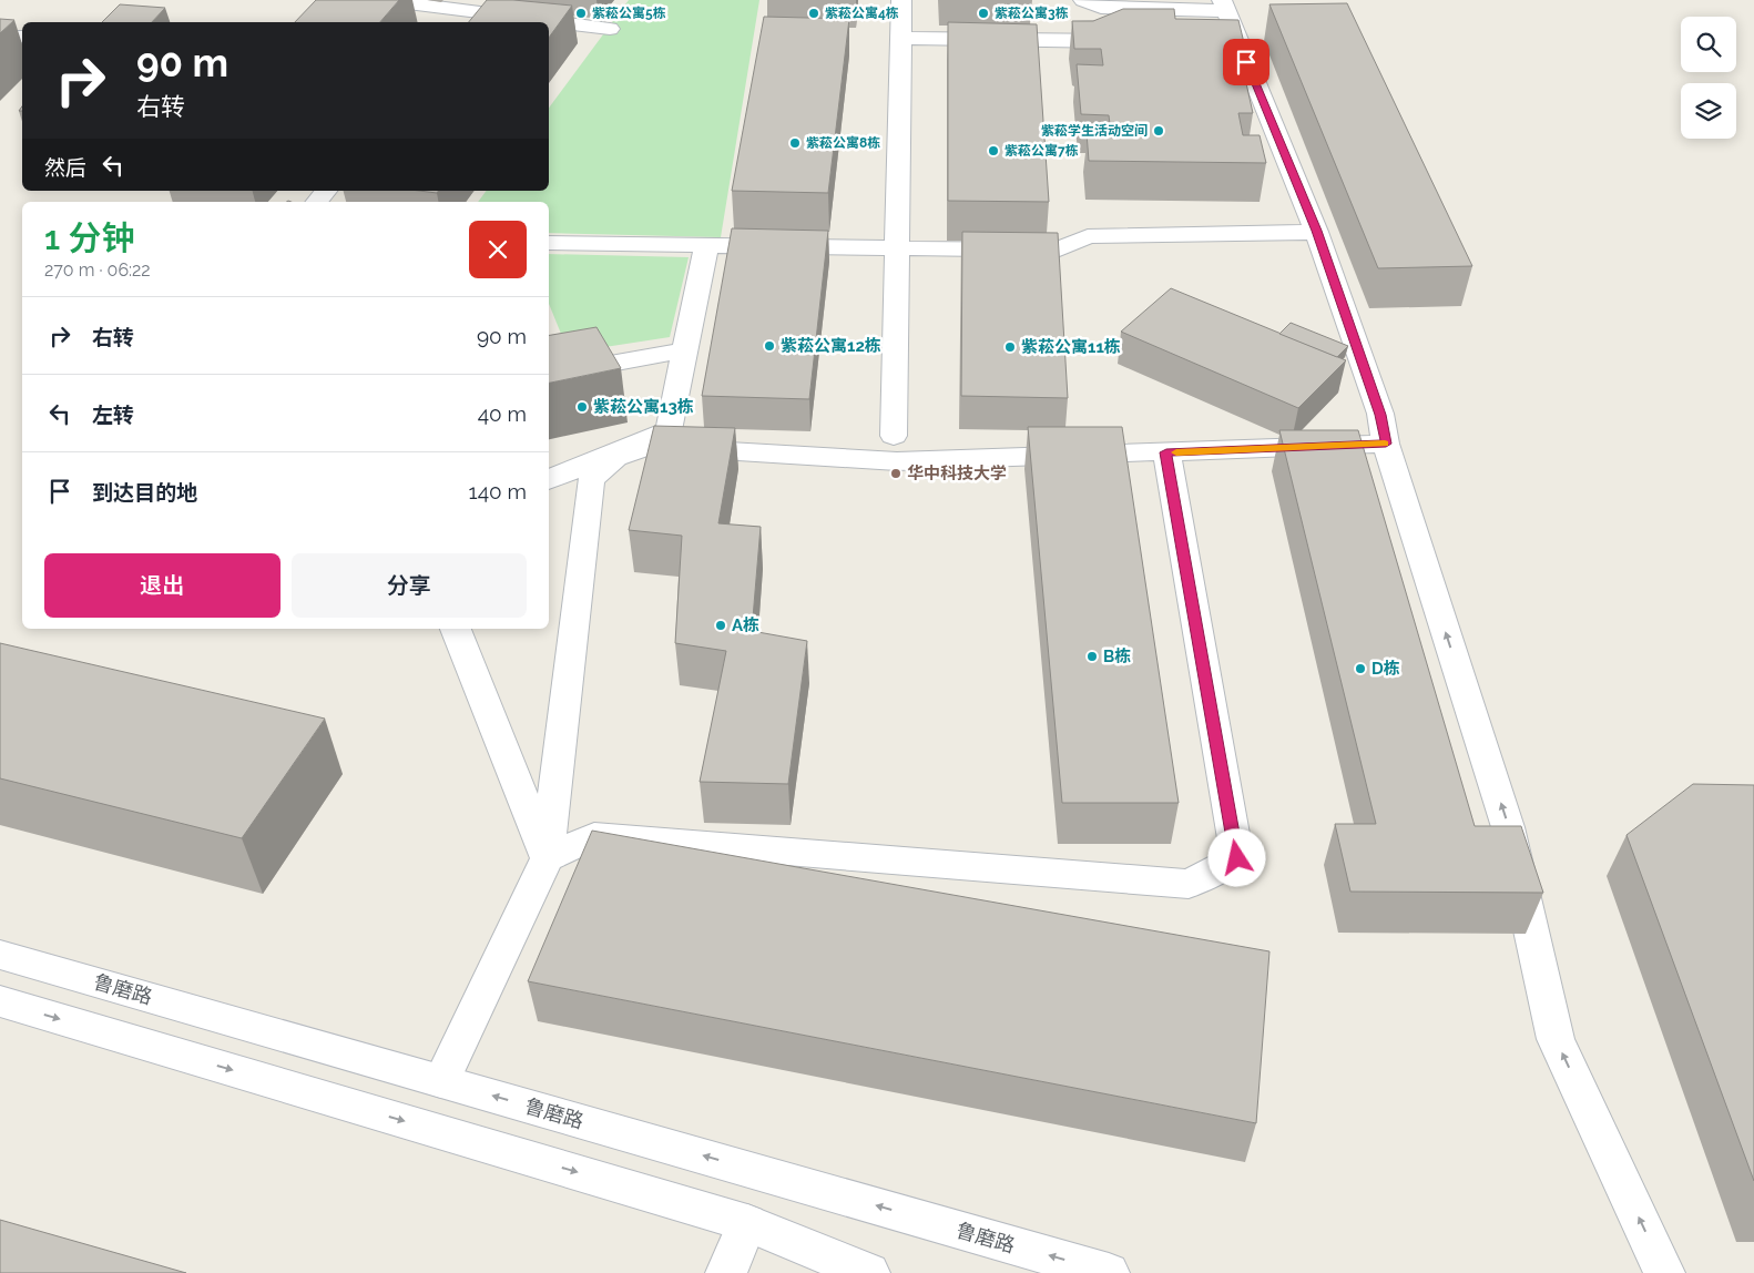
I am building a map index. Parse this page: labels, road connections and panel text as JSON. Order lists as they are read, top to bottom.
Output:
{
  "streets": {
    "street": ["鲁磨路"]
  },
  "places": [
    "紫菘公寓5栋",
    "紫菘公寓4栋",
    "紫菘公寓3栋",
    "紫菘学生活动空间",
    "紫菘公寓8栋",
    "紫菘公寓7栋",
    "紫菘公寓12栋",
    "紫菘公寓11栋",
    "紫菘公寓13栋",
    "华中科技大学",
    "A栋",
    "B栋",
    "D栋"
  ],
  "page": {
    "turn": ["90 m", "右转"],
    "then": "然后",
    "heading": ["1 分钟", "270 m · 06:22"],
    "list": [
      {
        "name": "右转",
        "value": "90 m"
      },
      {
        "name": "左转",
        "value": "40 m"
      },
      {
        "name": "到达目的地",
        "value": "140 m"
      }
    ],
    "buttons": ["退出", "分享"]
  }
}
